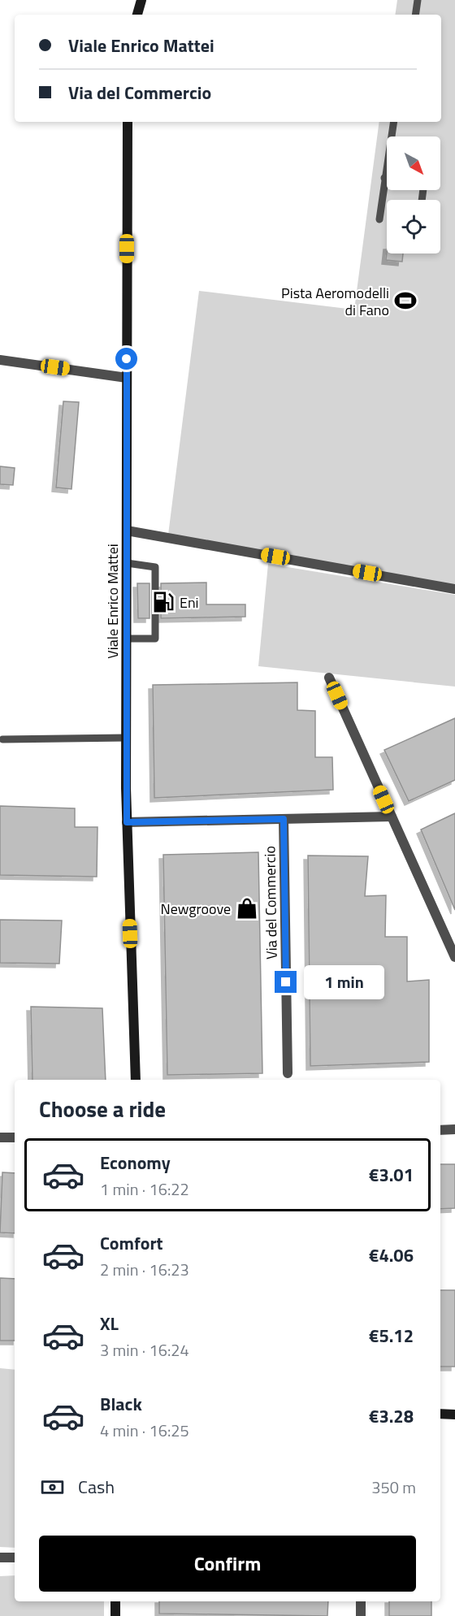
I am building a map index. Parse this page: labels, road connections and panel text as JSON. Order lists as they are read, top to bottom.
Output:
{
  "streets": {
    "street": ["Viale Enrico Mattei", "Via del Commercio"]
  },
  "places": {
    "sports": ["Pista Aeromodelli di Fano"],
    "fuel station": ["Eni"],
    "shop": ["Newgroove"]
  },
  "north": "bottom right",
  "page": {
    "banner": ["Viale Enrico Mattei", "Via del Commercio"],
    "bubble": "1 min",
    "heading": "Choose a ride",
    "list": [
      {
        "name": "Economy",
        "note": "1 min · 16:22",
        "value": "€3.01"
      },
      {
        "name": "Comfort",
        "note": "2 min · 16:23",
        "value": "€4.06"
      },
      {
        "name": "XL",
        "note": "3 min · 16:24",
        "value": "€5.12"
      },
      {
        "name": "Black",
        "note": "4 min · 16:25",
        "value": "€3.28"
      }
    ],
    "pay": ["Cash", "350 m"],
    "buttons": "Confirm"
  }
}
